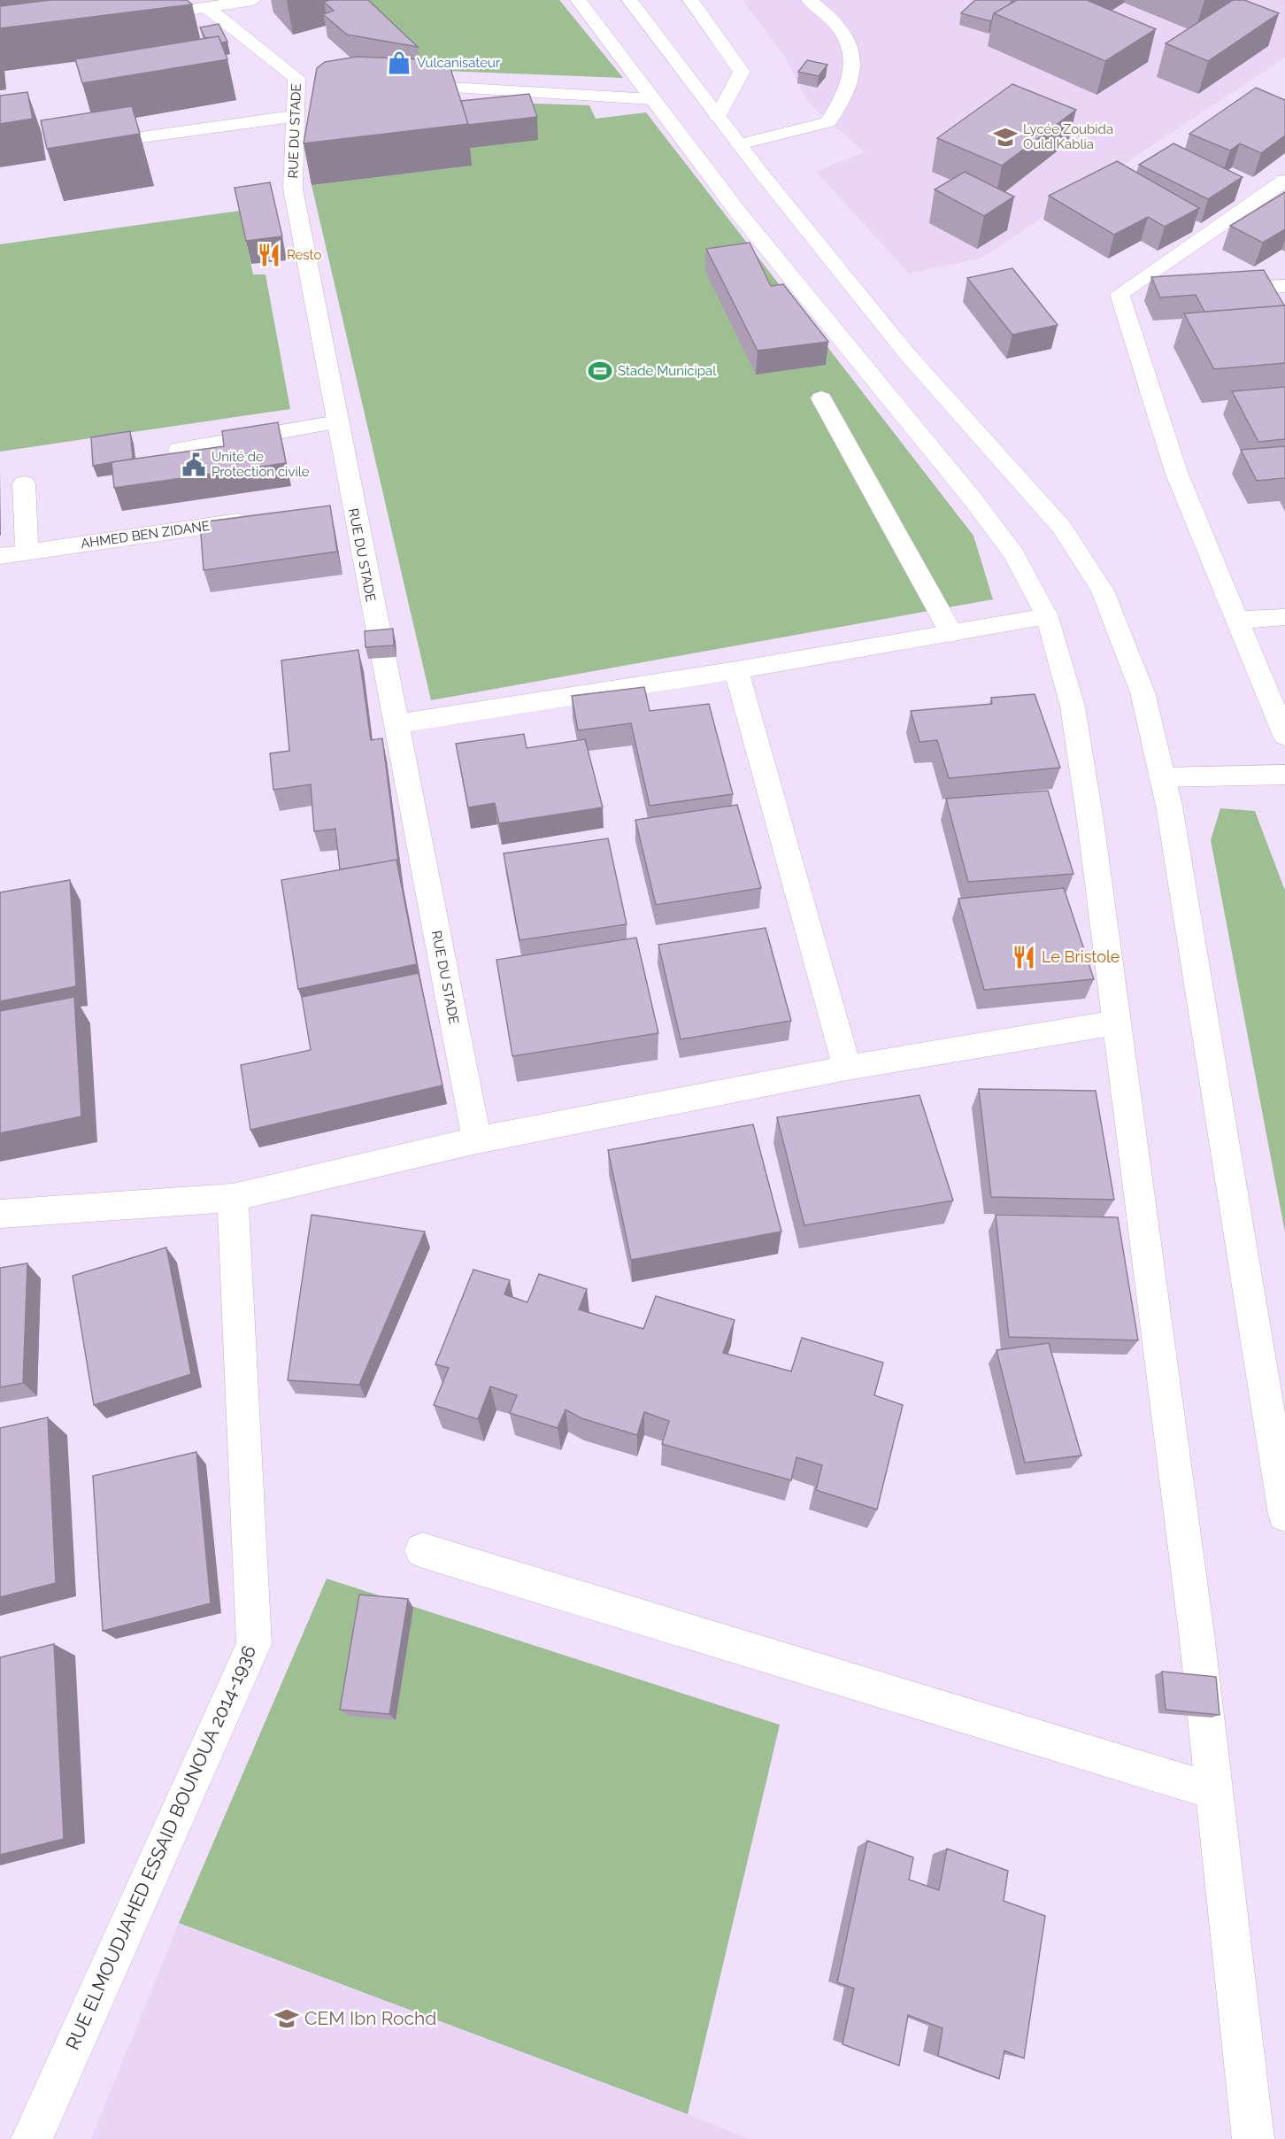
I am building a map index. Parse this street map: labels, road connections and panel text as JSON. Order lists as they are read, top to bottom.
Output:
{
  "streets": {
    "street": ["RUE DU STADE", "AHMED BEN ZIDANE", "RUE ELMOUDJAHED ESSAID BOUNOUA 2014-1936"]
  },
  "places": {
    "shop": ["Vulcanisateur"],
    "school or university": ["Lycée Zoubida Ould Kablia", "CEM Ibn Rochd"],
    "restaurant": ["Resto", "Le Bristole"],
    "sports": ["Stade Municipal"],
    "public building": ["Unité de Protection civile"]
  }
}
